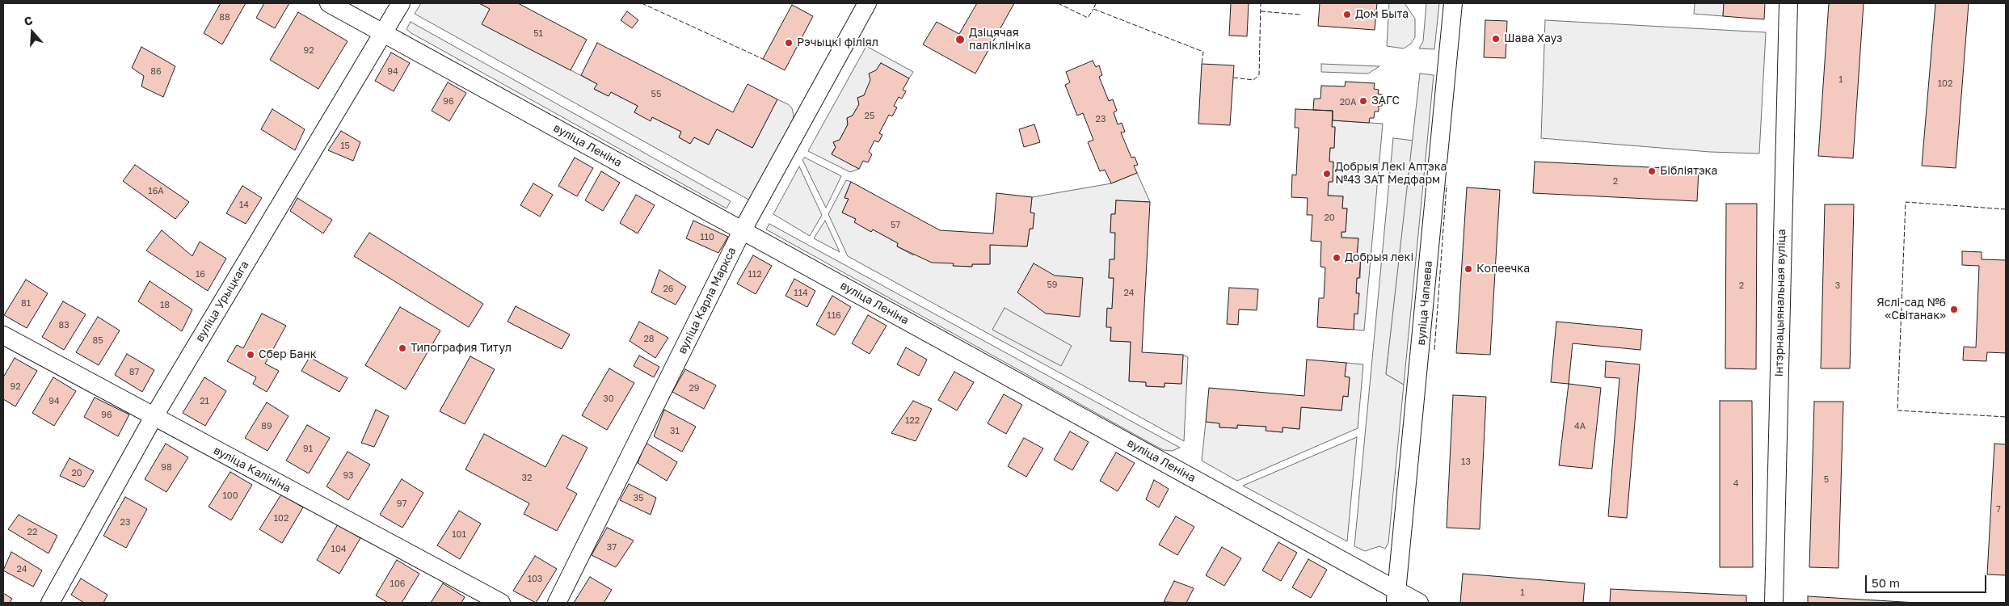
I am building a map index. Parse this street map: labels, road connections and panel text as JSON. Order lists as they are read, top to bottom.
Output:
{
  "streets": {
    "street": [
      "вуліца Леніна",
      "вуліца Карла Маркса",
      "вуліца Урыцкага",
      "вуліца Чапаева",
      "Інтэрнацыянальная вуліца",
      "вуліца Калініна"
    ]
  },
  "crossings": [
    ["вуліца Леніна", "вуліца Карла Маркса"],
    ["вуліца Леніна", "вуліца Урыцкага"],
    ["вуліца Леніна", "вуліца Чапаева"],
    ["вуліца Урыцкага", "вуліца Калініна"]
  ],
  "places": [
    "Дом Быта",
    "Шава Хауз",
    "Дзіцячая паліклініка",
    "Рэчыцкі філіял",
    "ЗАГС",
    "Бібліятэка",
    "Добрыя Лекі Аптэка №43 ЗАТ Медфарм",
    "Добрыя лекі",
    "Копеечка",
    "Яслі-сад №6 «Світанак»",
    "Типография Титул",
    "Сбер Банк"
  ],
  "house_numbers": [
    "88",
    "51",
    "92",
    "86",
    "94",
    "1",
    "102",
    "55",
    "96",
    "20А",
    "25",
    "23",
    "15",
    "2",
    "16А",
    "14",
    "20",
    "57",
    "110",
    "16",
    "112",
    "59",
    "2",
    "3",
    "26",
    "114",
    "24",
    "81",
    "18",
    "116",
    "83",
    "28",
    "85",
    "87",
    "92",
    "29",
    "30",
    "94",
    "21",
    "96",
    "122",
    "89",
    "4А",
    "31",
    "91",
    "13",
    "98",
    "20",
    "93",
    "32",
    "5",
    "4",
    "100",
    "35",
    "97",
    "7",
    "102",
    "23",
    "22",
    "101",
    "37",
    "104",
    "24",
    "103",
    "106",
    "1"
  ],
  "scale_bar": "50 m",
  "north": "top"
}
